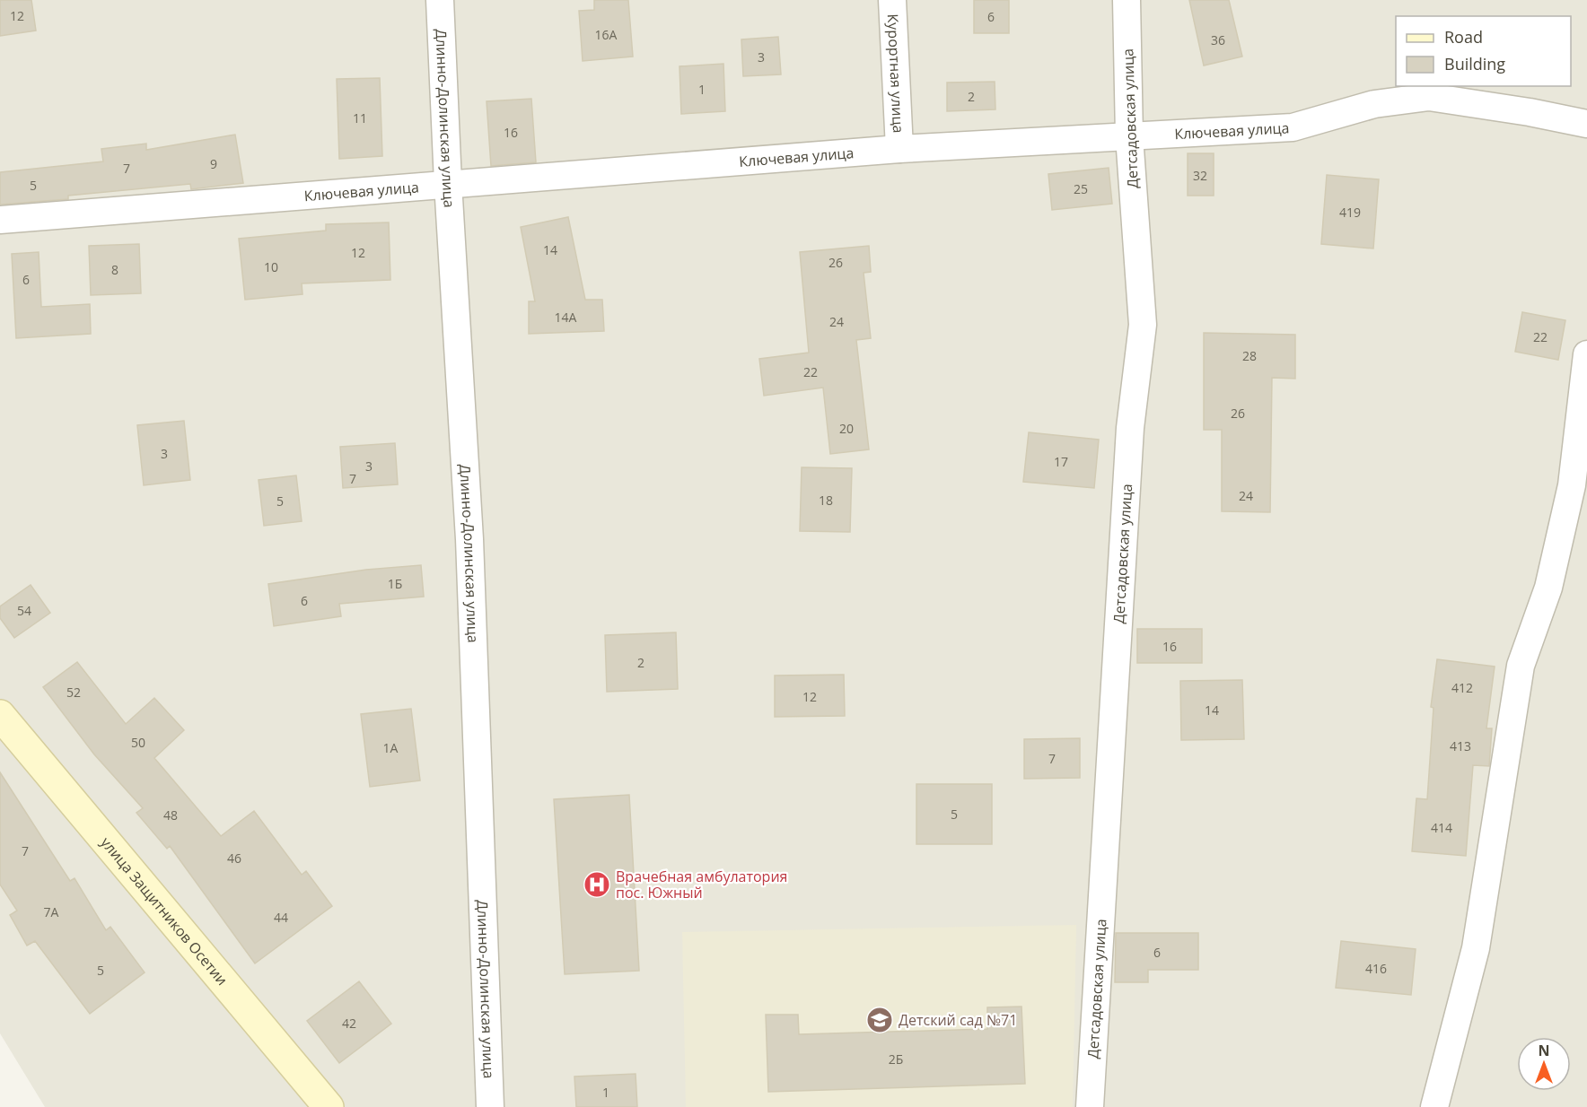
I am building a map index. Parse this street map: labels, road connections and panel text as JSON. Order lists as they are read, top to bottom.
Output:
{
  "streets": {
    "street": [
      "Курортная улица",
      "Длинно-Долинская улица",
      "Детсадовская улица",
      "Ключевая улица",
      "улица Защитников Осетии"
    ]
  },
  "crossings": [
    ["Курортная улица", "Ключевая улица"],
    ["Длинно-Долинская улица", "Ключевая улица"],
    ["Детсадовская улица", "Ключевая улица"]
  ],
  "places": {
    "hospital": ["Врачебная амбулатория пос. Южный"],
    "school or university": ["Детский сад №71"]
  },
  "house_numbers": [
    "12",
    "6",
    "16А",
    "36",
    "3",
    "1",
    "2",
    "11",
    "16",
    "9",
    "7",
    "32",
    "5",
    "25",
    "419",
    "14",
    "12",
    "26",
    "10",
    "8",
    "6",
    "14А",
    "24",
    "22",
    "28",
    "22",
    "26",
    "20",
    "3",
    "17",
    "3",
    "7",
    "24",
    "18",
    "5",
    "1Б",
    "6",
    "54",
    "16",
    "2",
    "412",
    "52",
    "12",
    "14",
    "50",
    "413",
    "1А",
    "7",
    "5",
    "48",
    "414",
    "7",
    "46",
    "7А",
    "44",
    "6",
    "416",
    "5",
    "42",
    "2Б",
    "1"
  ],
  "legend": ["Road", "Building"],
  "north": "top"
}
